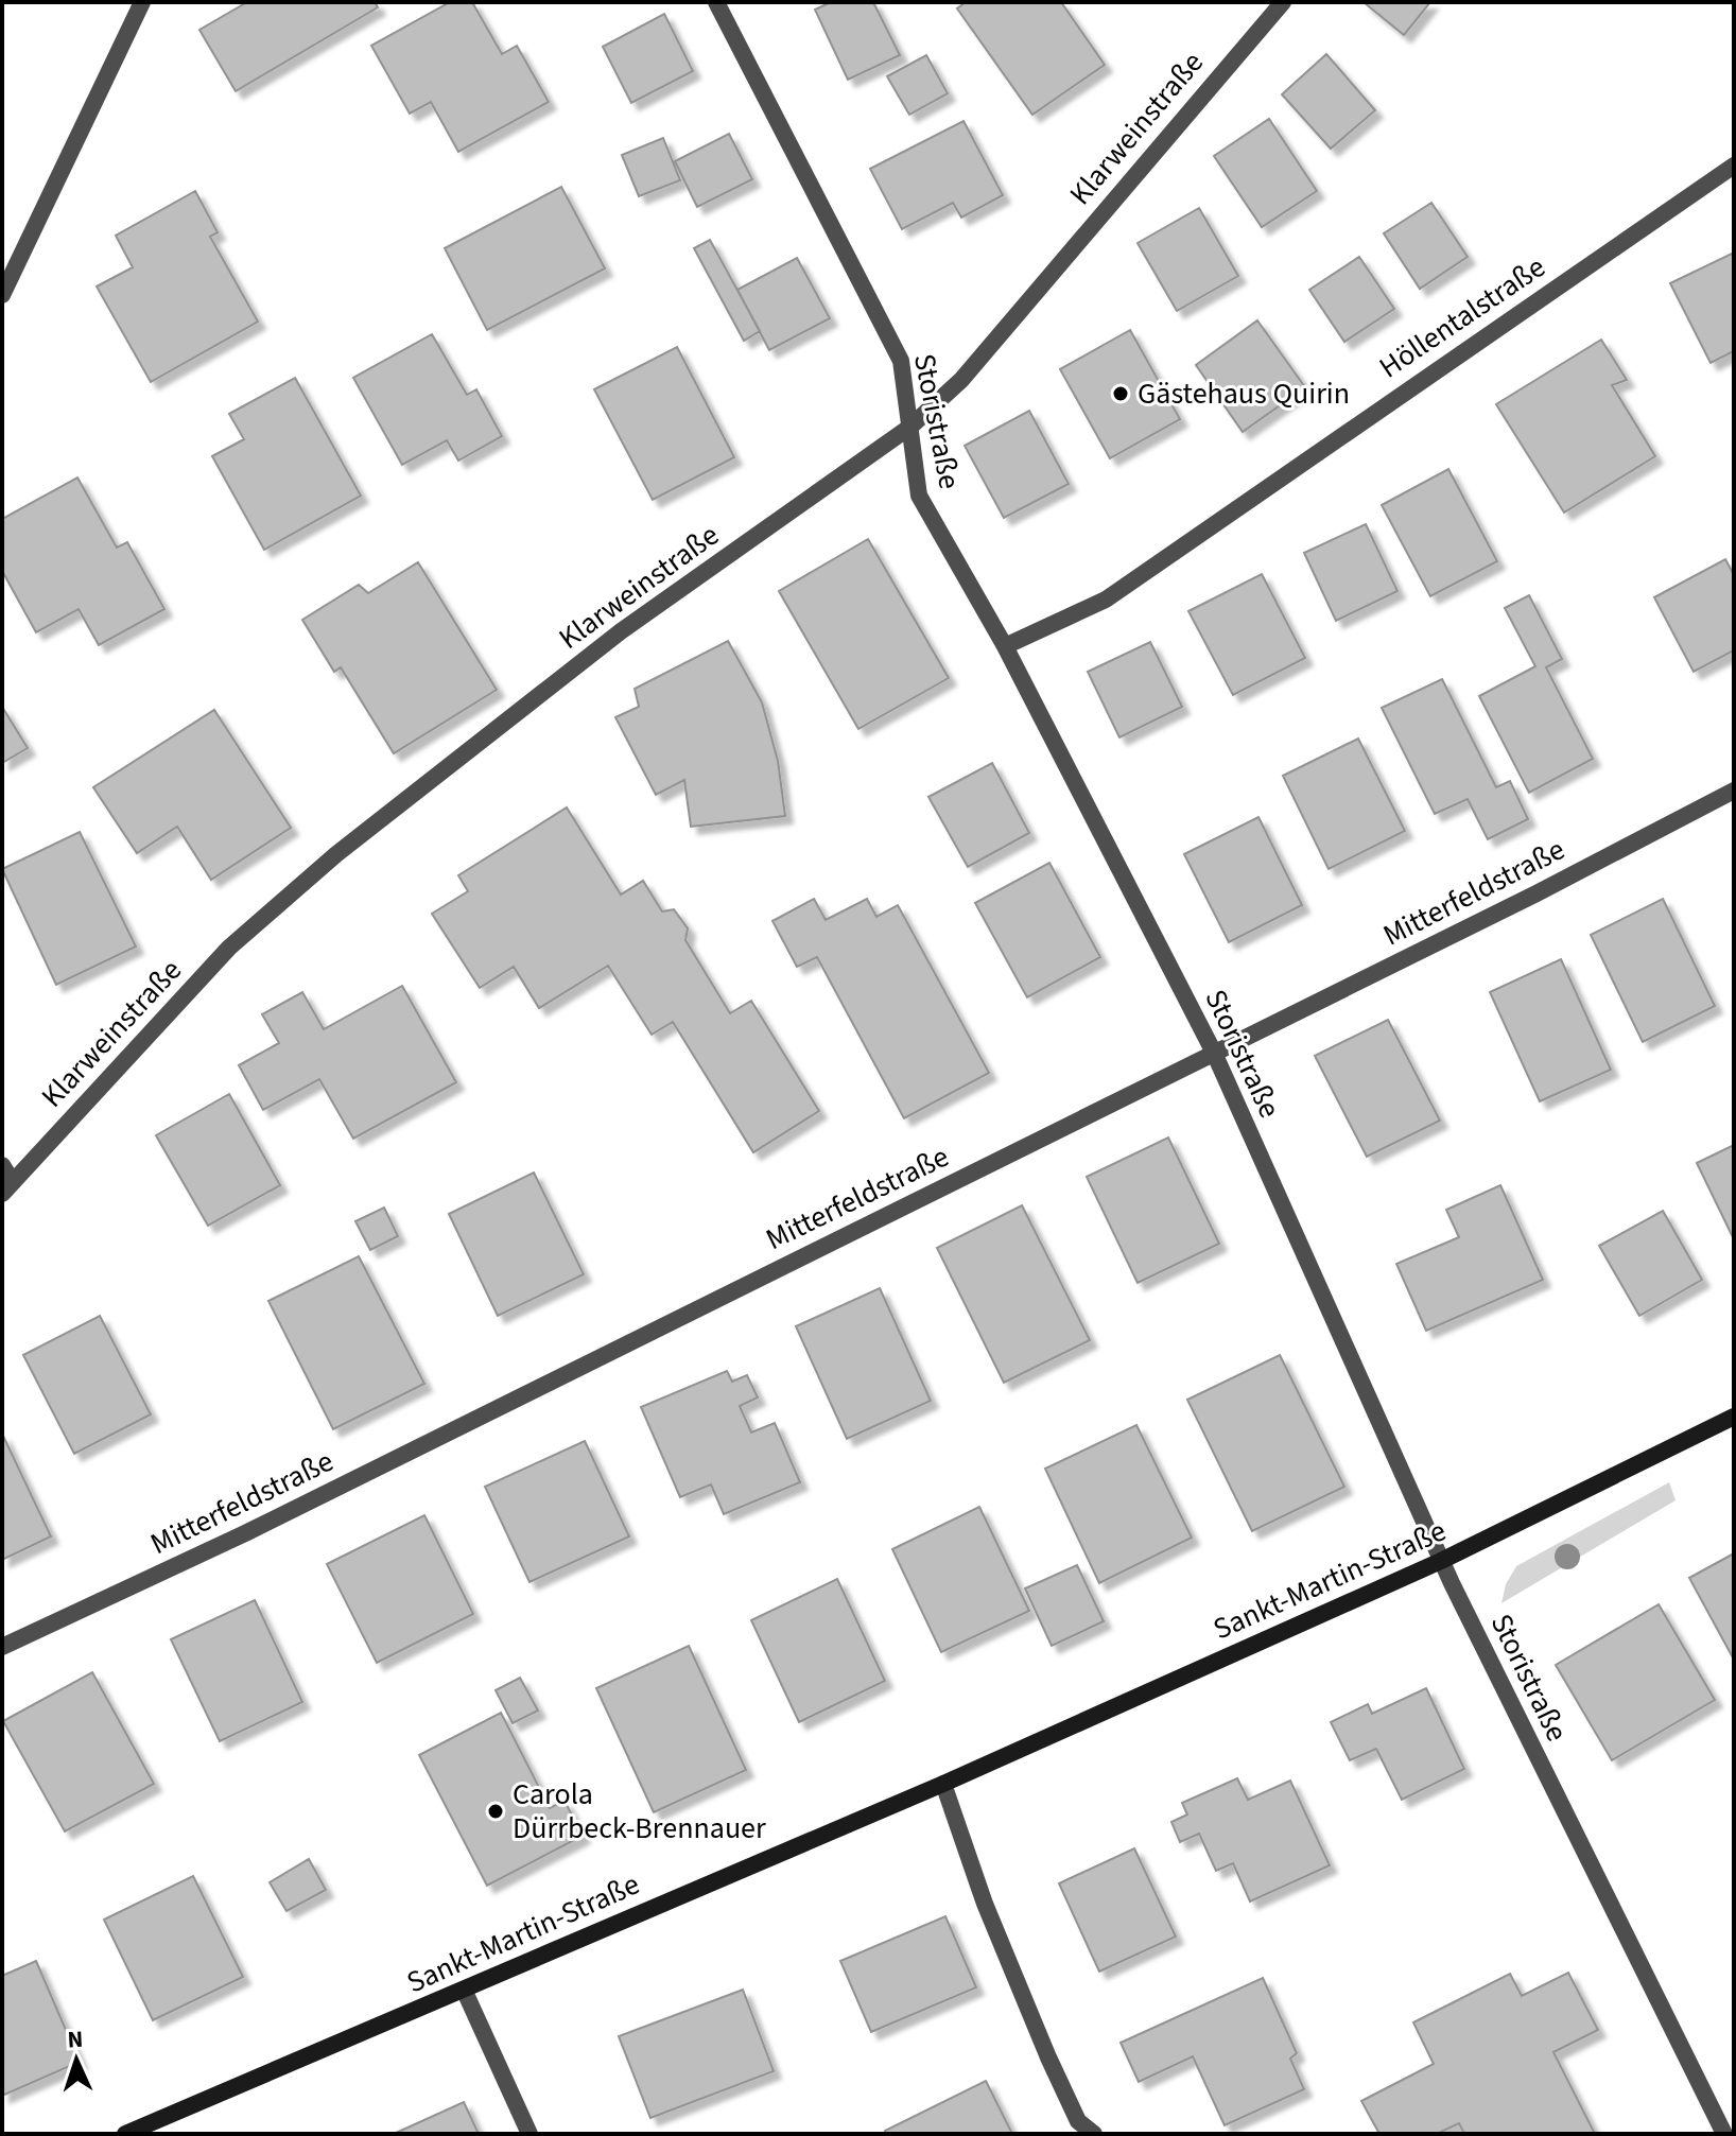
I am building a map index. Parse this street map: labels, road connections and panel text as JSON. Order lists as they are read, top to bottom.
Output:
{
  "streets": {
    "main road": ["Sankt-Martin-Straße"],
    "street": [
      "Klarweinstraße",
      "Höllentalstraße",
      "Storistraße",
      "Mitterfeldstraße"
    ]
  },
  "crossings": [
    ["Klarweinstraße", "Storistraße"],
    ["Höllentalstraße", "Storistraße"],
    ["Storistraße", "Mitterfeldstraße"],
    ["Storistraße", "Sankt-Martin-Straße"]
  ],
  "places": ["Gästehaus Quirin", "Carola Dürrbeck-Brennauer"],
  "north": "top"
}
